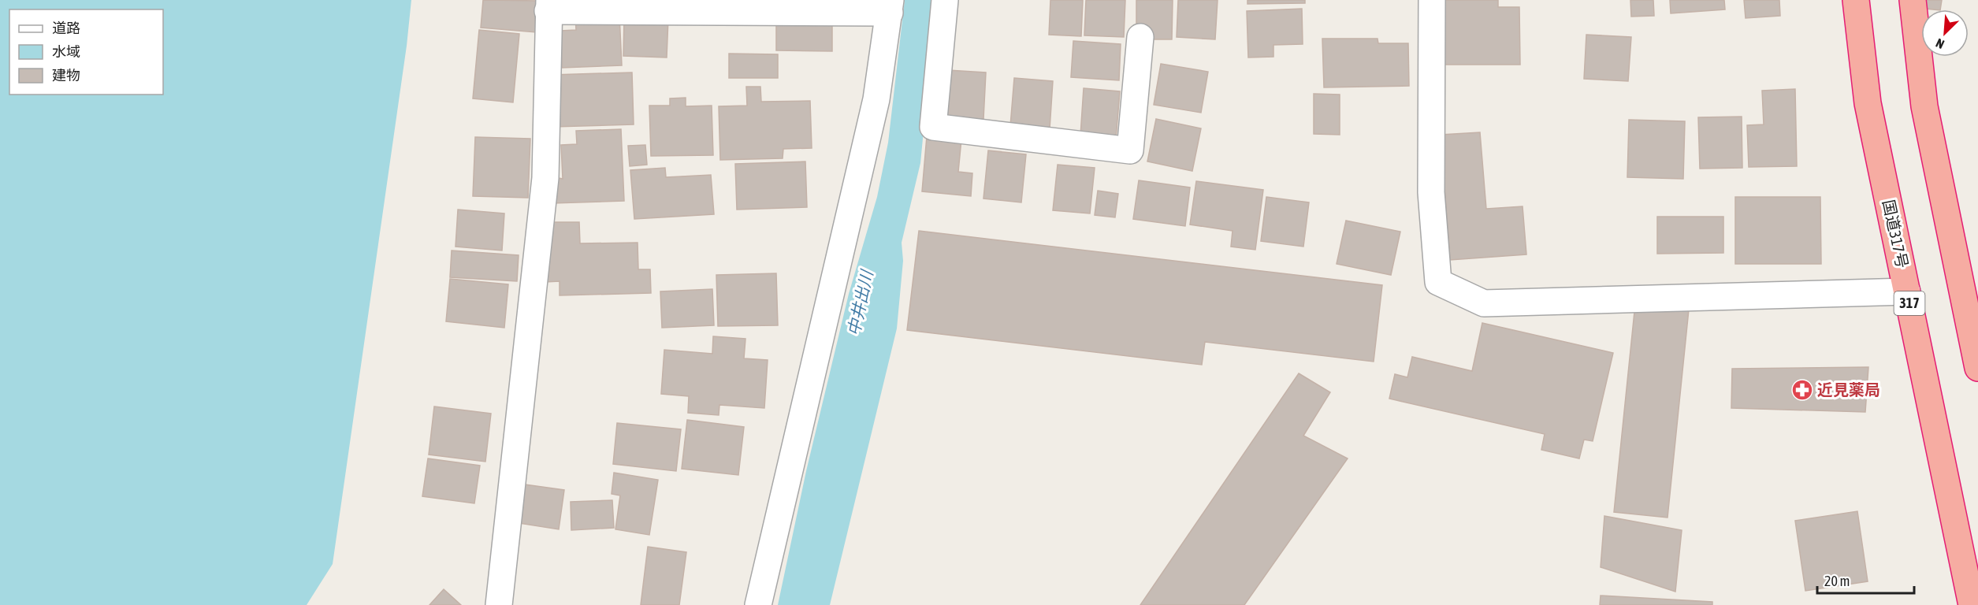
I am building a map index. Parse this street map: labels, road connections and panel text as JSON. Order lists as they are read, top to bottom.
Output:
{
  "streets": {
    "highway": ["国道317号", "317"]
  },
  "water": ["中井出川"],
  "places": {
    "pharmacy": ["近見薬局"]
  },
  "legend": ["道路", "水域", "建物"],
  "scale_bar": "20 m",
  "north": "bottom left"
}
